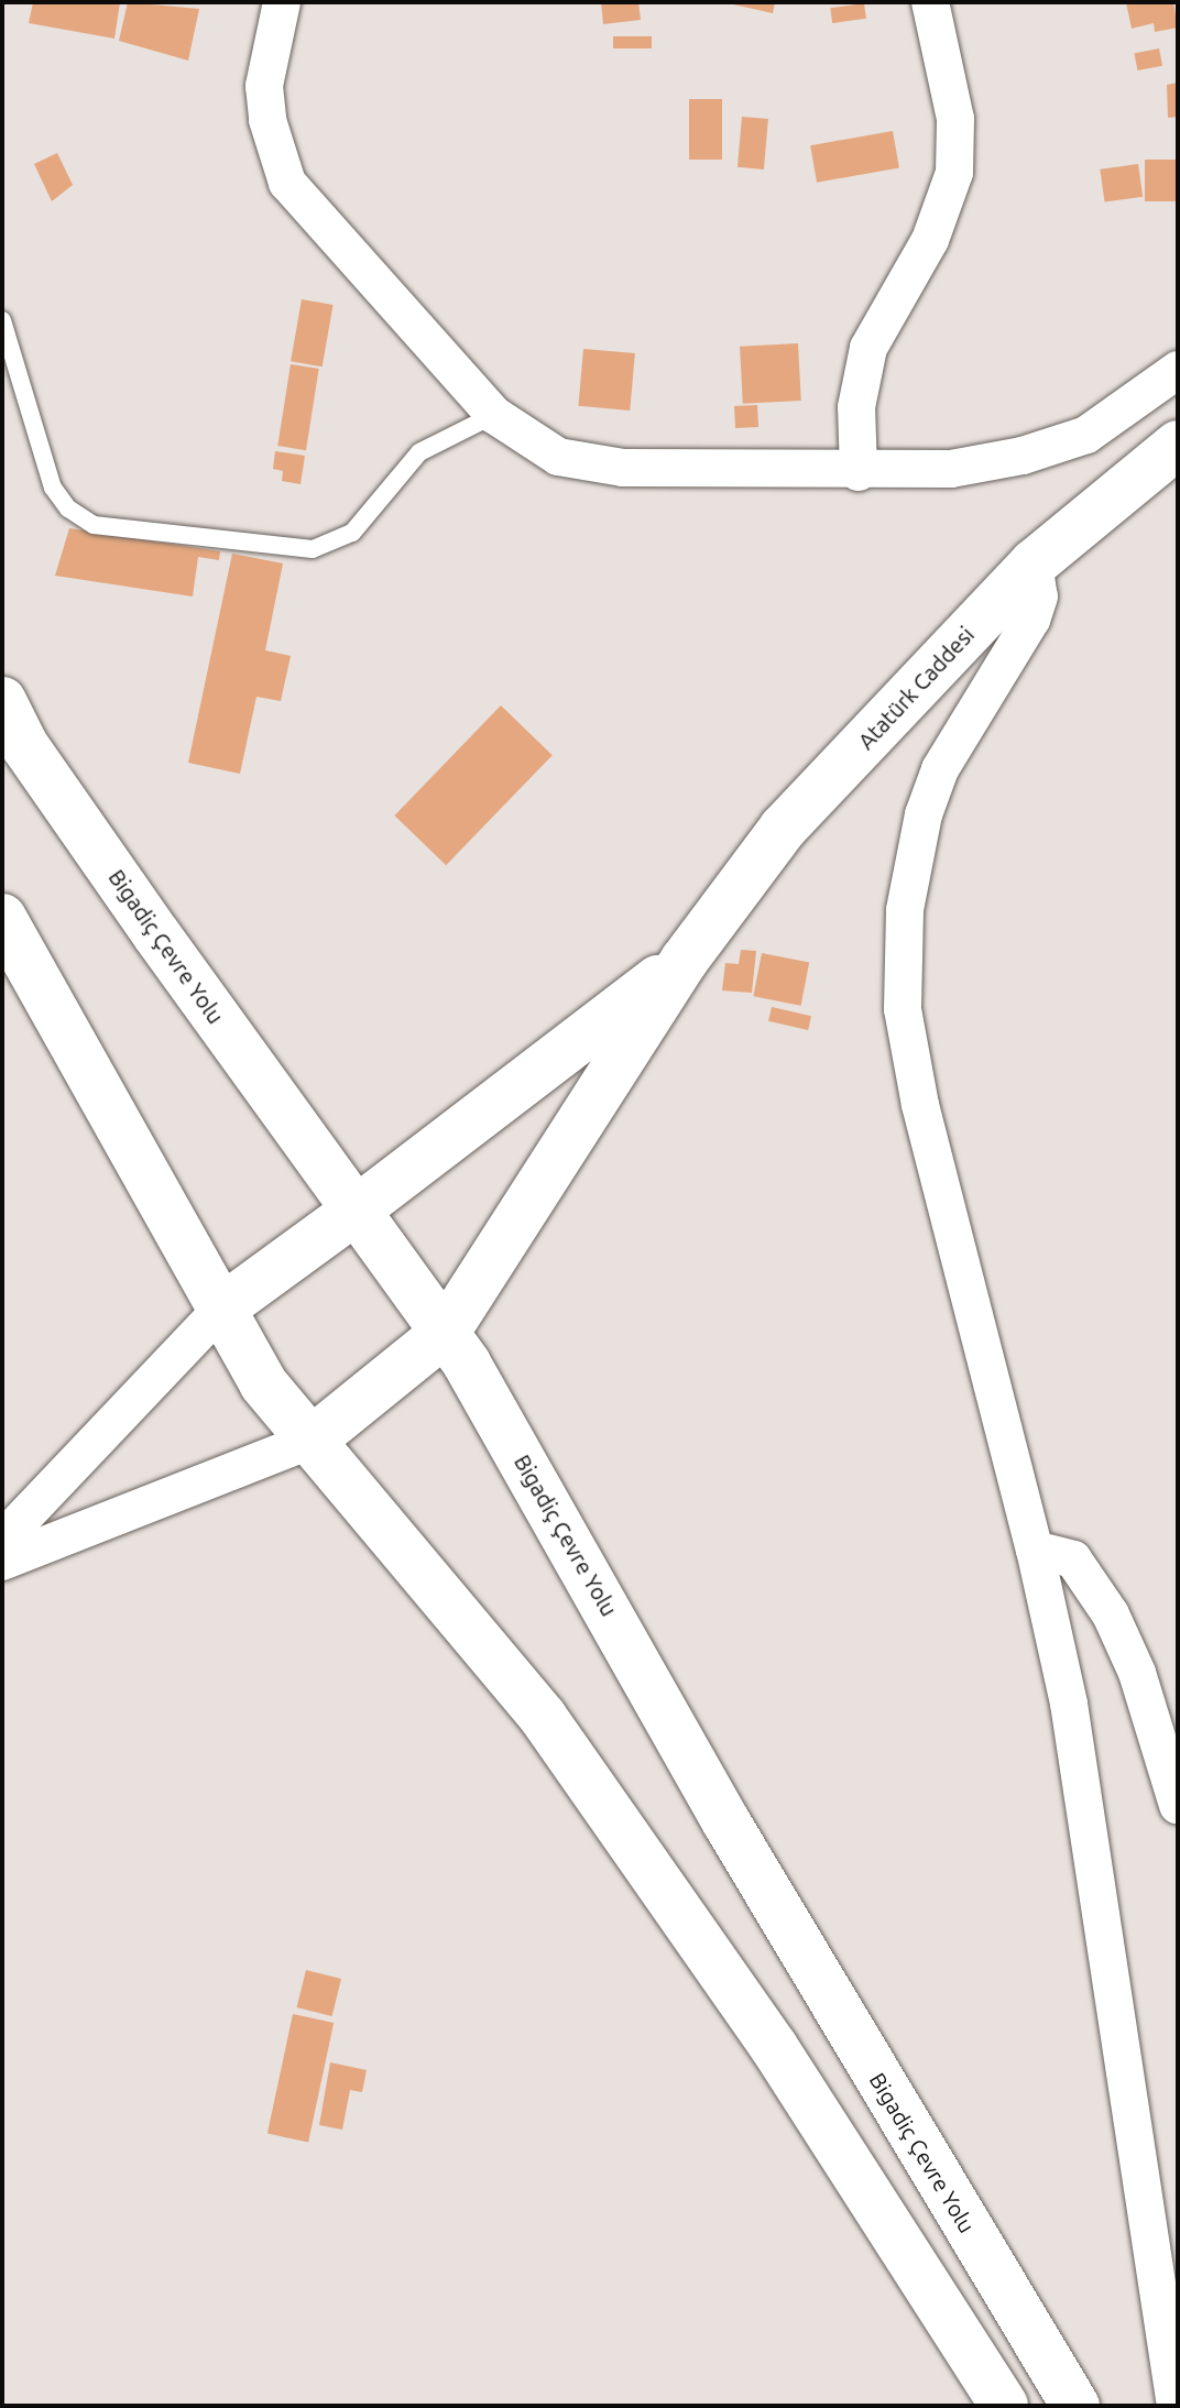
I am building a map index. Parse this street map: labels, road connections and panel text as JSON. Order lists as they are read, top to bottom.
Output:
{
  "streets": {
    "main road": ["Atatürk Caddesi", "Bigadiç Çevre Yolu"]
  },
  "crossings": [
    ["Atatürk Caddesi", "Bigadiç Çevre Yolu"]
  ]
}
